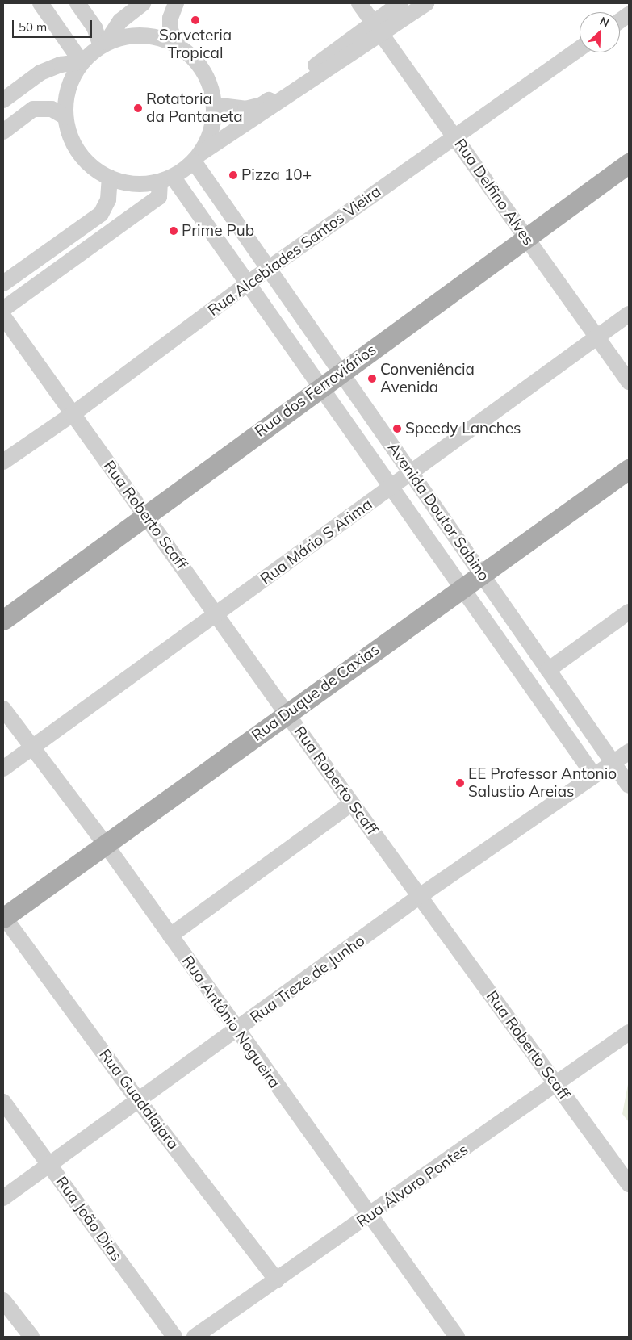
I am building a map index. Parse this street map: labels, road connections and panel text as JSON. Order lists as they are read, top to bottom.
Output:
{
  "streets": {
    "main road": ["Rua dos Ferroviários", "Rua Duque de Caxias"],
    "street": [
      "Rua Delfino Alves",
      "Rua Alcebiades Santos Vieira",
      "Avenida Doutor Sabino",
      "Rua Roberto Scaff",
      "Rua Mário S Arima",
      "Rua Treze de Junho",
      "Rua Antônio Nogueira",
      "Rua Guadalajara",
      "Rua Álvaro Pontes",
      "Rua João Dias"
    ]
  },
  "crossings": [
    ["Rua Delfino Alves", "Rua Alcebiades Santos Vieira"],
    ["Rua Delfino Alves", "Rua dos Ferroviários"],
    ["Rua Delfino Alves", "Rua Mário S Arima"],
    ["Rua Alcebiades Santos Vieira", "Avenida Doutor Sabino"],
    ["Rua Alcebiades Santos Vieira", "Rua Roberto Scaff"],
    ["Rua dos Ferroviários", "Avenida Doutor Sabino"],
    ["Rua dos Ferroviários", "Rua Roberto Scaff"],
    ["Avenida Doutor Sabino", "Rua Mário S Arima"],
    ["Avenida Doutor Sabino", "Rua Duque de Caxias"],
    ["Avenida Doutor Sabino", "Rua Treze de Junho"],
    ["Rua Roberto Scaff", "Rua Mário S Arima"],
    ["Rua Roberto Scaff", "Rua Duque de Caxias"],
    ["Rua Roberto Scaff", "Rua Treze de Junho"],
    ["Rua Roberto Scaff", "Rua Álvaro Pontes"],
    ["Rua Mário S Arima", "Rua Antônio Nogueira"],
    ["Rua Duque de Caxias", "Rua Antônio Nogueira"],
    ["Rua Duque de Caxias", "Rua Guadalajara"],
    ["Rua Treze de Junho", "Rua Antônio Nogueira"],
    ["Rua Treze de Junho", "Rua Guadalajara"],
    ["Rua Treze de Junho", "Rua João Dias"],
    ["Rua Antônio Nogueira", "Rua Álvaro Pontes"],
    ["Rua Guadalajara", "Rua Álvaro Pontes"]
  ],
  "places": [
    "Sorveteria Tropical",
    "Rotatoria da Pantaneta",
    "Pizza 10+",
    "Prime Pub",
    "Conveniência Avenida",
    "Speedy Lanches",
    "EE Professor Antonio Salustio Areias"
  ],
  "scale_bar": "50 m",
  "north": "top right"
}
